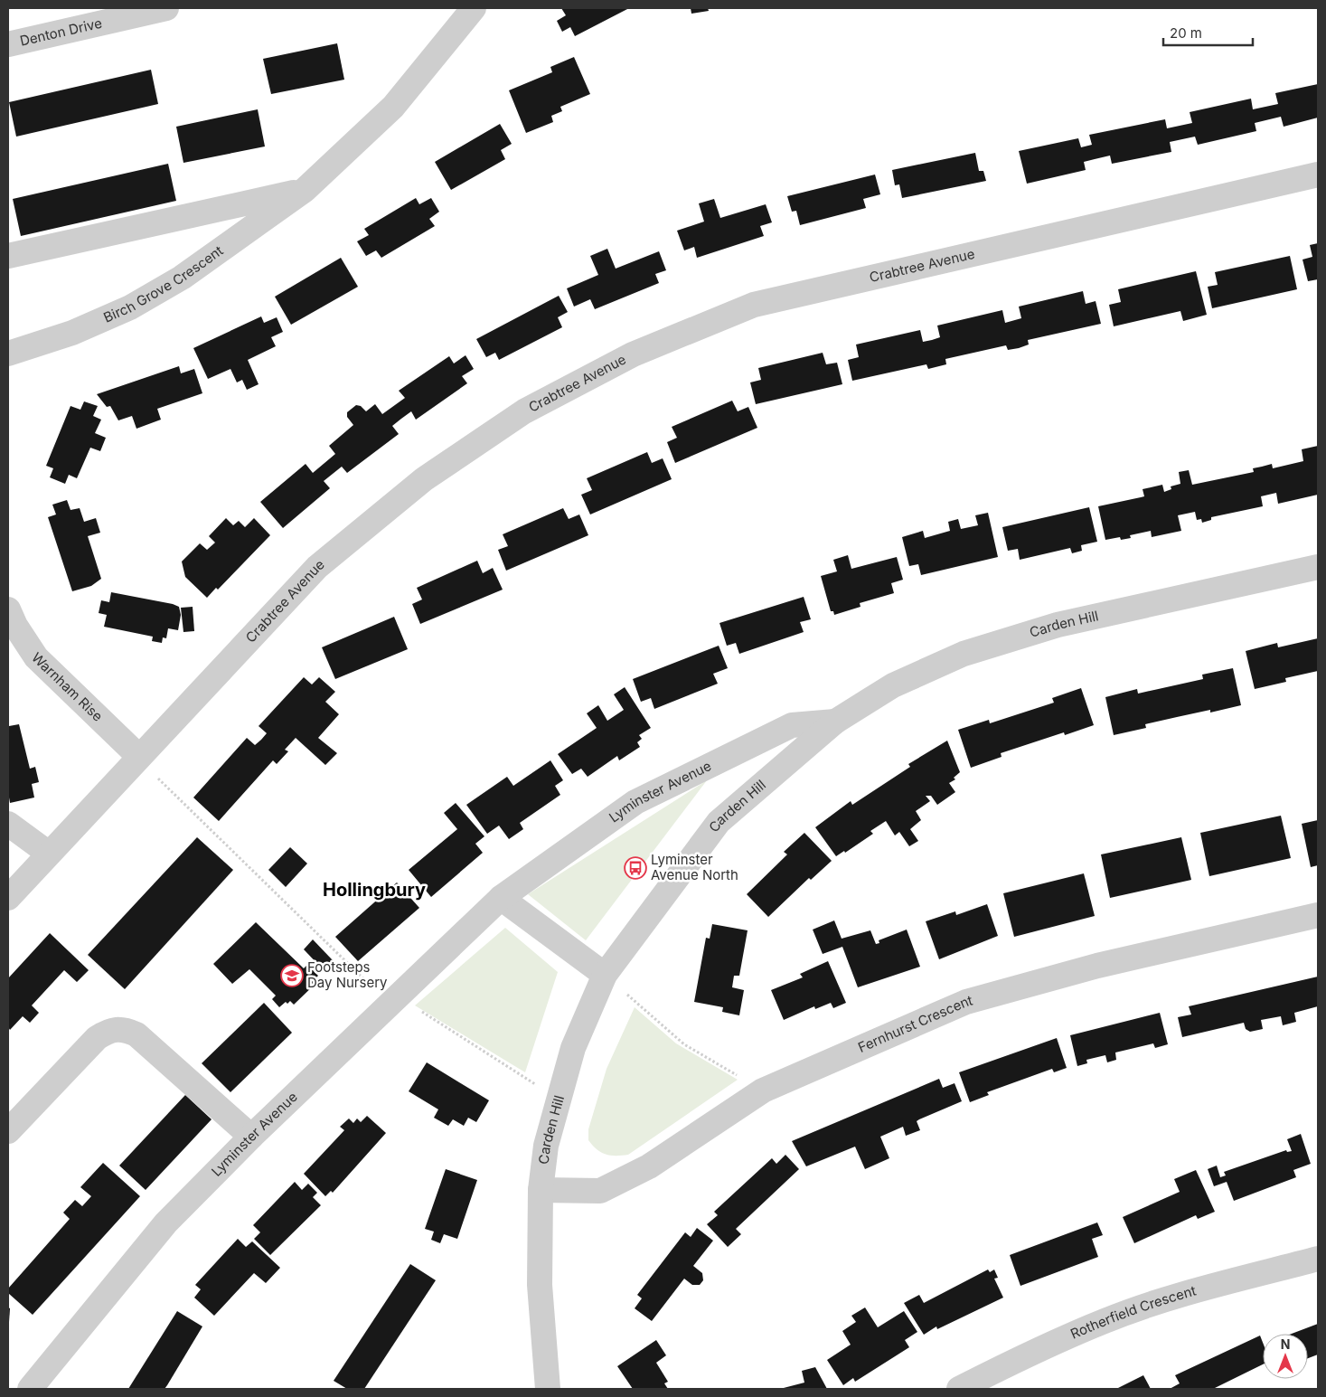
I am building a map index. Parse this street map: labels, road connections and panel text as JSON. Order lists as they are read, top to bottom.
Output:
{
  "streets": {
    "street": [
      "Denton Drive",
      "Crabtree Avenue",
      "Birch Grove Crescent",
      "Carden Hill",
      "Warnham Rise",
      "Lyminster Avenue",
      "Fernhurst Crescent",
      "Rotherfield Crescent"
    ]
  },
  "crossings": [
    ["Crabtree Avenue", "Warnham Rise"],
    ["Carden Hill", "Lyminster Avenue"],
    ["Carden Hill", "Fernhurst Crescent"]
  ],
  "districts": ["Hollingbury"],
  "places": {
    "bus stop": ["Lyminster Avenue North"],
    "school or university": ["Footsteps Day Nursery"]
  },
  "scale_bar": "20 m",
  "north": "top"
}
